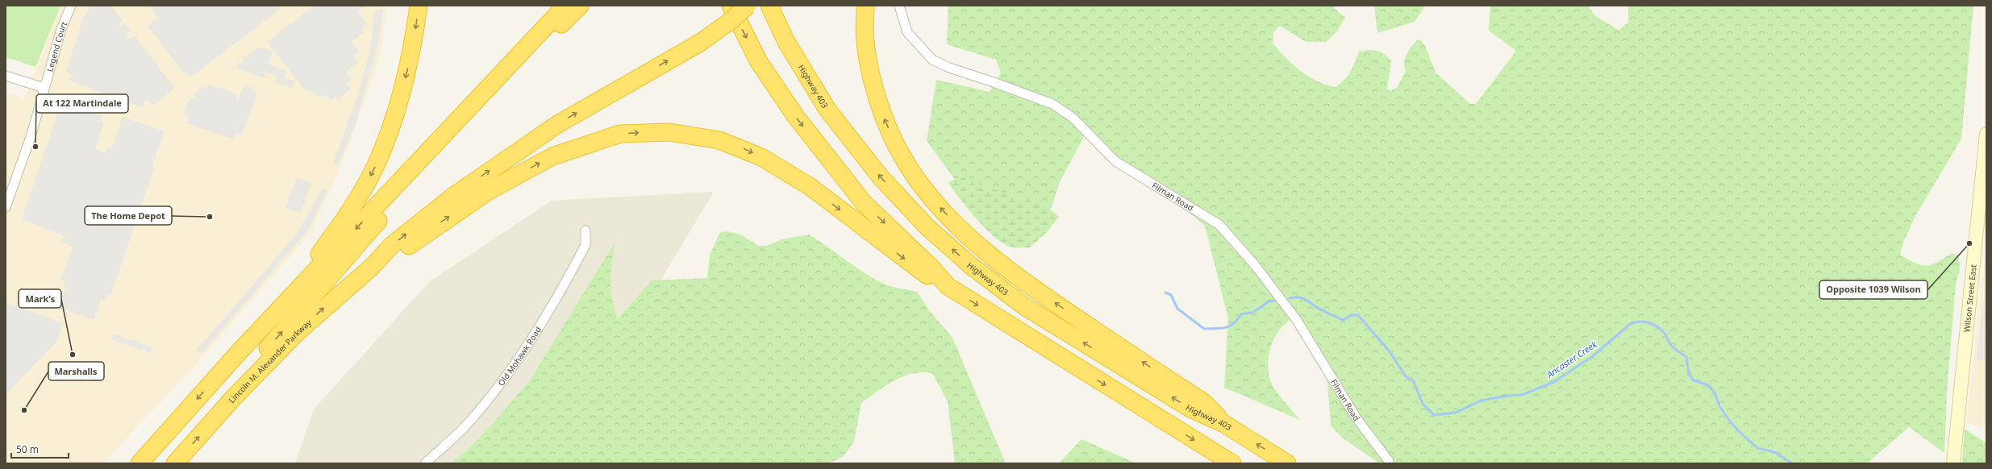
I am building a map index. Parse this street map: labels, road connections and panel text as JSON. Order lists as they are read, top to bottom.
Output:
{
  "streets": {
    "highway": ["Highway 403", "Lincoln M. Alexander Parkway"],
    "main road": ["Wilson Street East"],
    "street": ["Legend Court", "Filman Road", "Old Mohawk Road"]
  },
  "water": ["Ancaster Creek"],
  "places": [
    "At 122 Martindale",
    "The Home Depot",
    "Opposite 1039 Wilson",
    "Mark's",
    "Marshalls"
  ],
  "scale_bar": "50 m"
}
